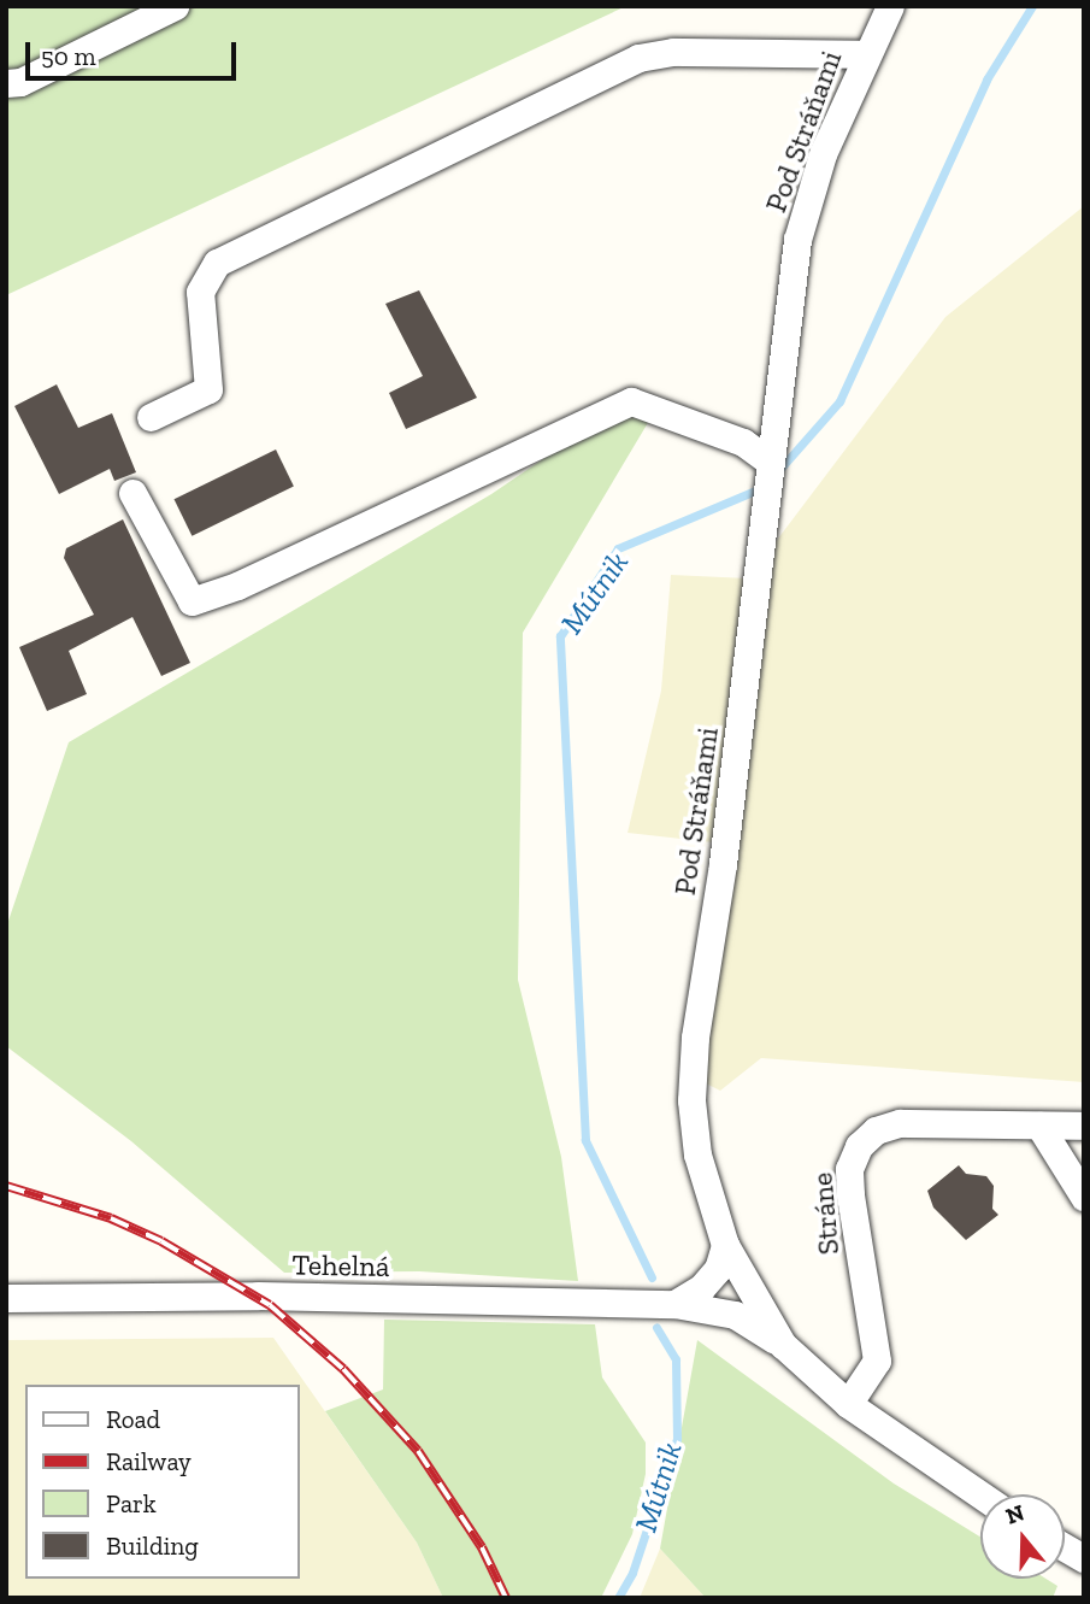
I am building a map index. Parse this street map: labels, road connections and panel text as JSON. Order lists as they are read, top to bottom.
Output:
{
  "streets": {
    "street": ["Pod Stráňami", "Stráne", "Tehelná"]
  },
  "crossings": [
    ["Pod Stráňami", "Stráne"],
    ["Pod Stráňami", "Tehelná"]
  ],
  "water": ["Mútnik"],
  "legend": [
    "Road",
    "Railway",
    "Park",
    "Building"
  ],
  "scale_bar": "50 m",
  "north": "top"
}
